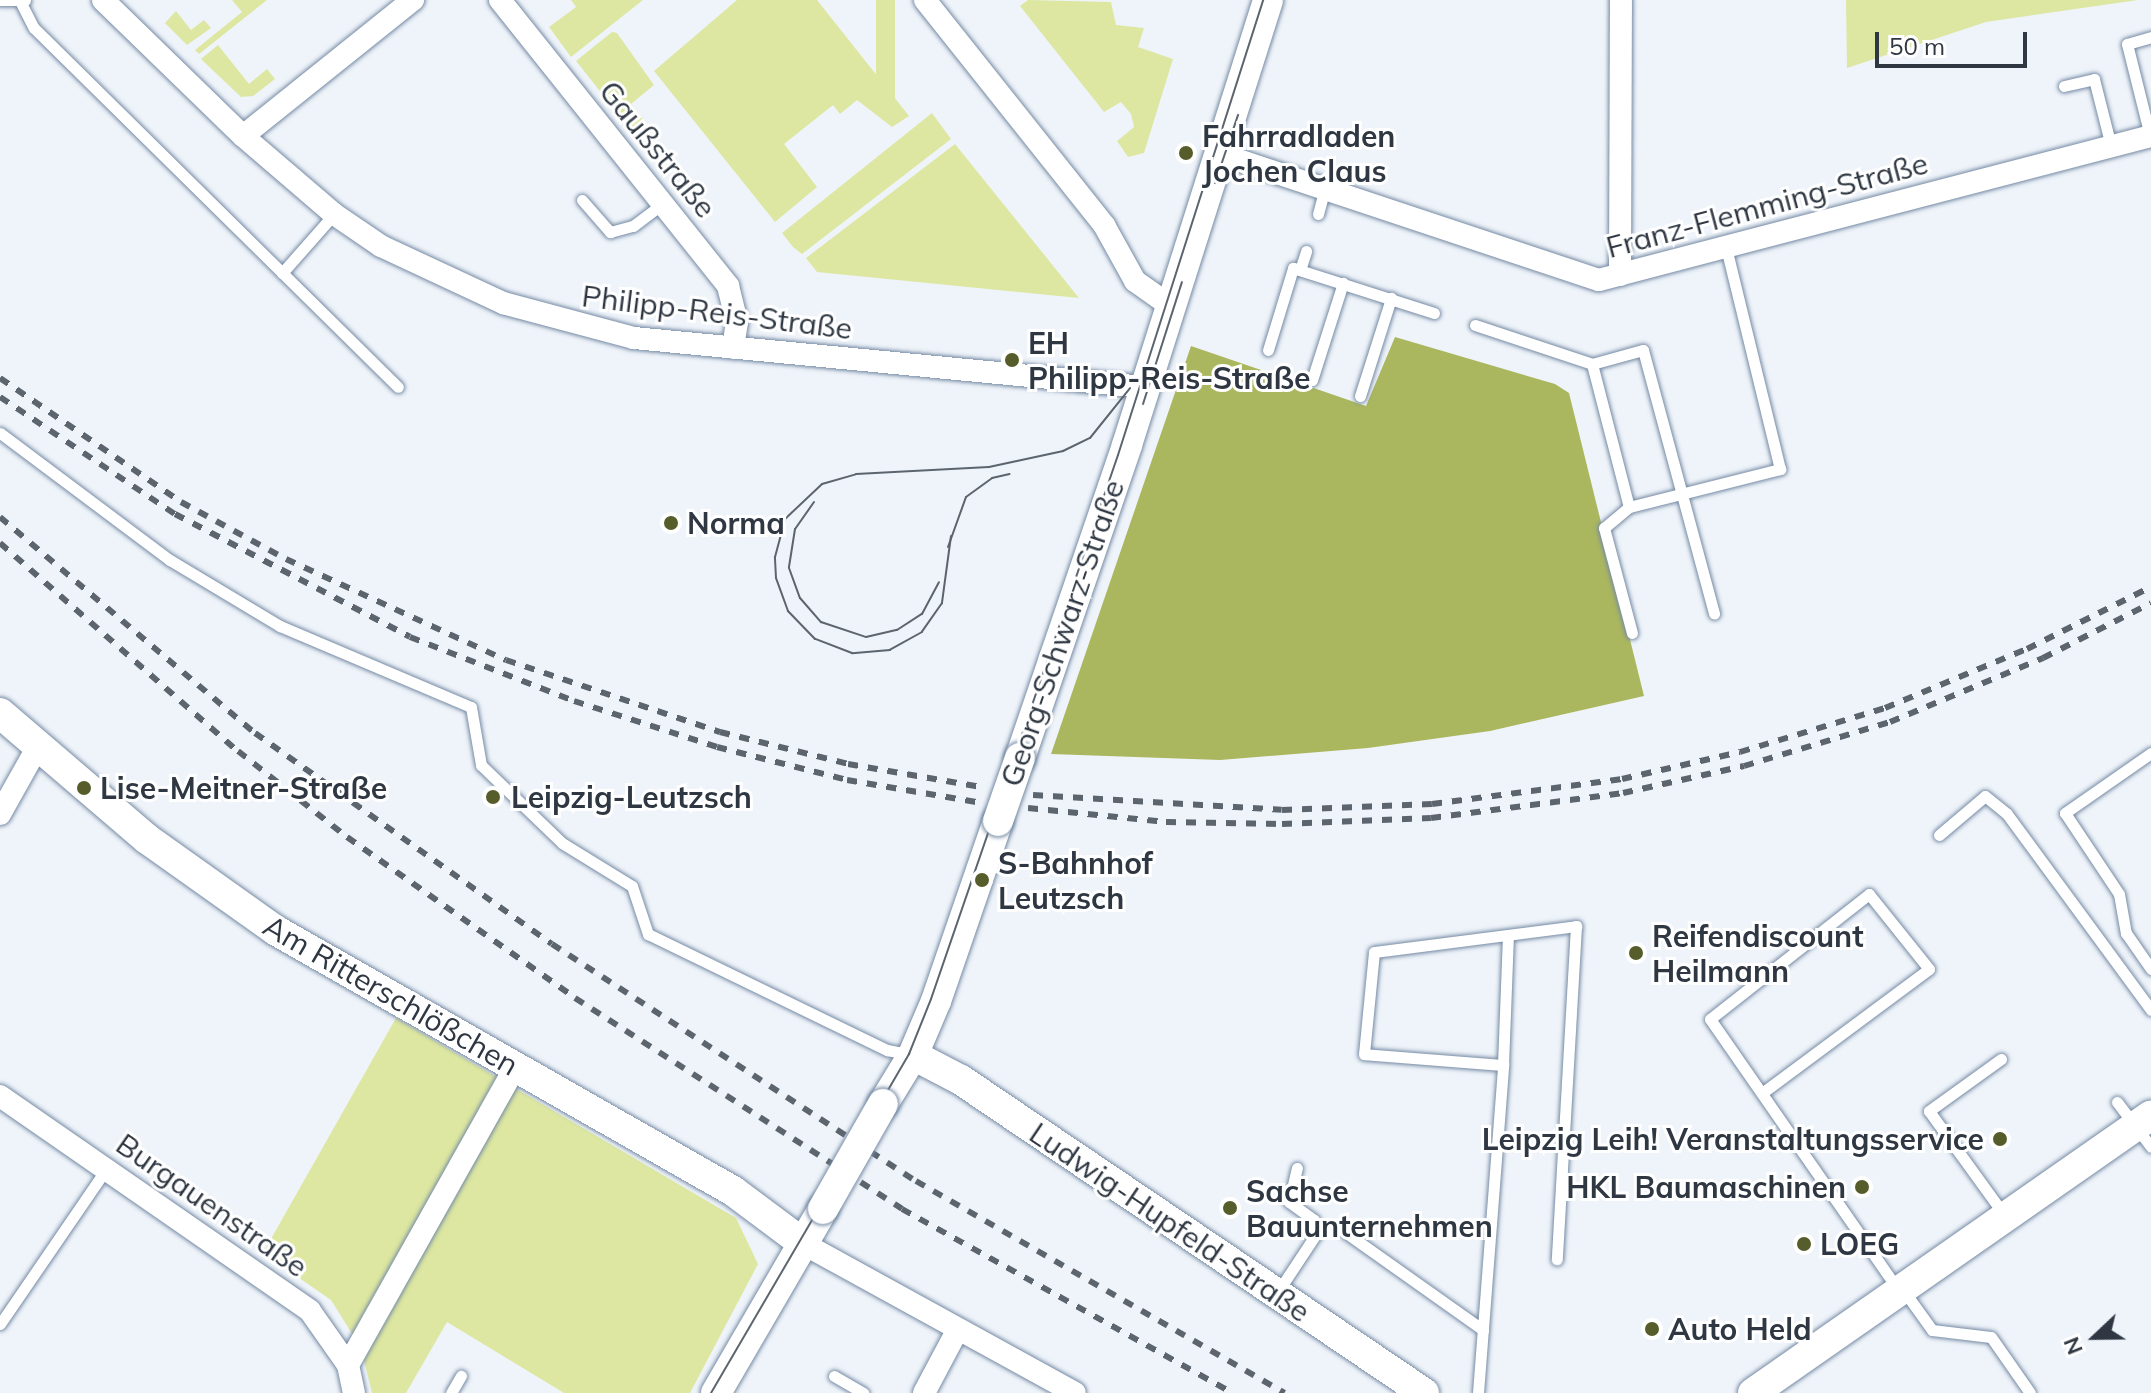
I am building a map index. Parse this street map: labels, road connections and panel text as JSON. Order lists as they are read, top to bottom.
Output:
{
  "streets": {
    "main road": ["Georg-Schwarz-Straße", "Am Ritterschlößchen", "Ludwig-Hupfeld-Straße"],
    "street": [
      "Gaußstraße",
      "Franz-Flemming-Straße",
      "Philipp-Reis-Straße",
      "Burgauenstraße"
    ]
  },
  "crossings": [
    ["Gaußstraße", "Philipp-Reis-Straße"],
    ["Franz-Flemming-Straße", "Georg-Schwarz-Straße"],
    ["Philipp-Reis-Straße", "Georg-Schwarz-Straße"],
    ["Georg-Schwarz-Straße", "Am Ritterschlößchen"],
    ["Georg-Schwarz-Straße", "Ludwig-Hupfeld-Straße"]
  ],
  "places": [
    "Fahrradladen Jochen Claus",
    "EH Philipp-Reis-Straße",
    "Norma",
    "Lise-Meitner-Straße",
    "Leipzig-Leutzsch",
    "S-Bahnhof Leutzsch",
    "Reifendiscount Heilmann",
    "Leipzig Leih! Veranstaltungsservice",
    "HKL Baumaschinen",
    "Sachse Bauunternehmen",
    "LOEG",
    "Auto Held"
  ],
  "scale_bar": "50 m",
  "north": "left"
}
